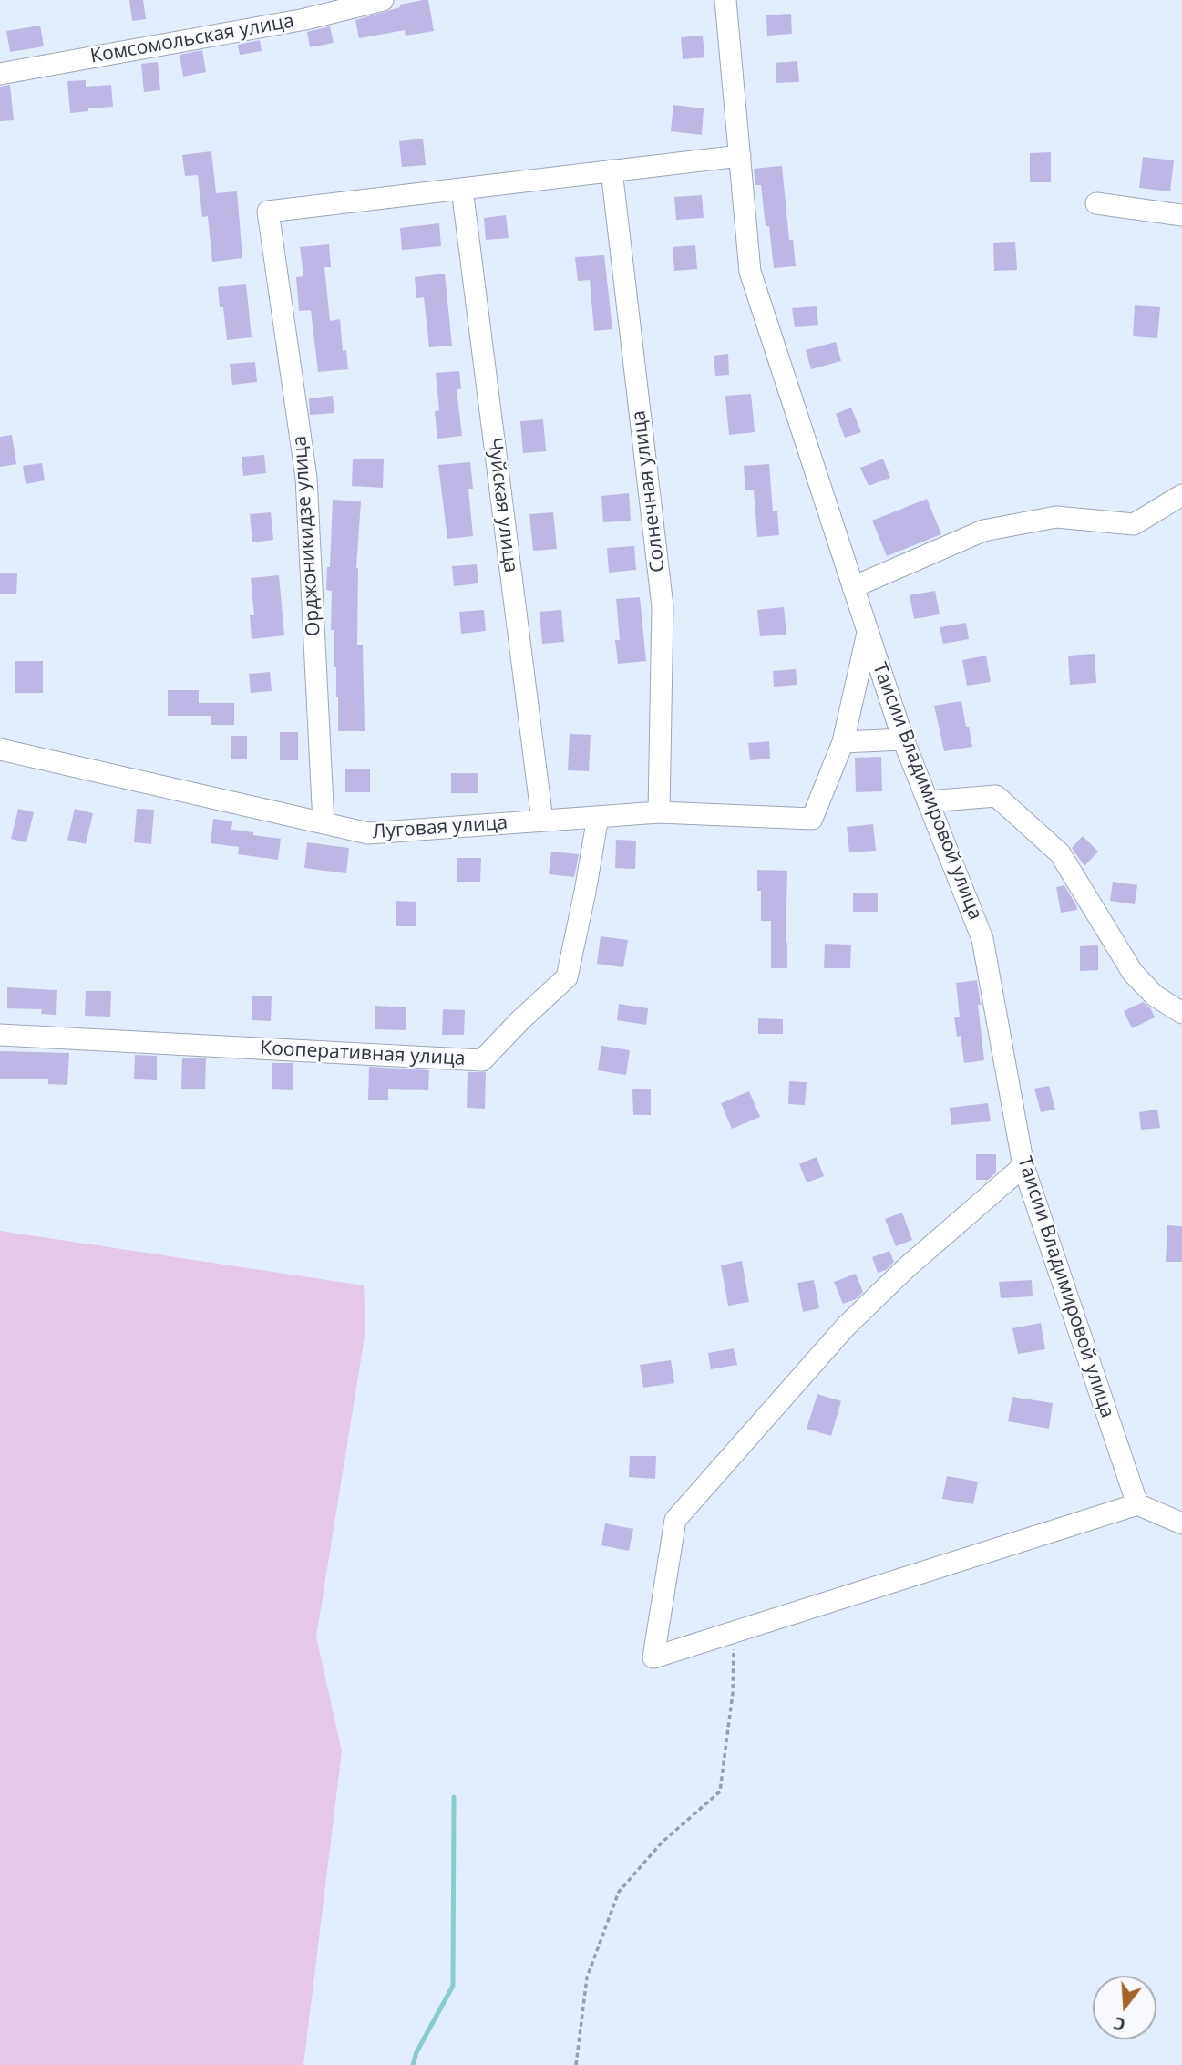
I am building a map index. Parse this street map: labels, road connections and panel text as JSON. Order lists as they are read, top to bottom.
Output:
{
  "streets": {
    "street": [
      "Комсомольская улица",
      "Солнечная улица",
      "Чуйская улица",
      "Орджоникидзе улица",
      "Таисии Владимировой улица",
      "Луговая улица",
      "Кооперативная улица"
    ]
  },
  "crossings": [
    ["Солнечная улица", "Луговая улица"],
    ["Чуйская улица", "Орджоникидзе улица"],
    ["Чуйская улица", "Луговая улица"],
    ["Орджоникидзе улица", "Луговая улица"],
    ["Луговая улица", "Кооперативная улица"]
  ],
  "north": "bottom"
}
